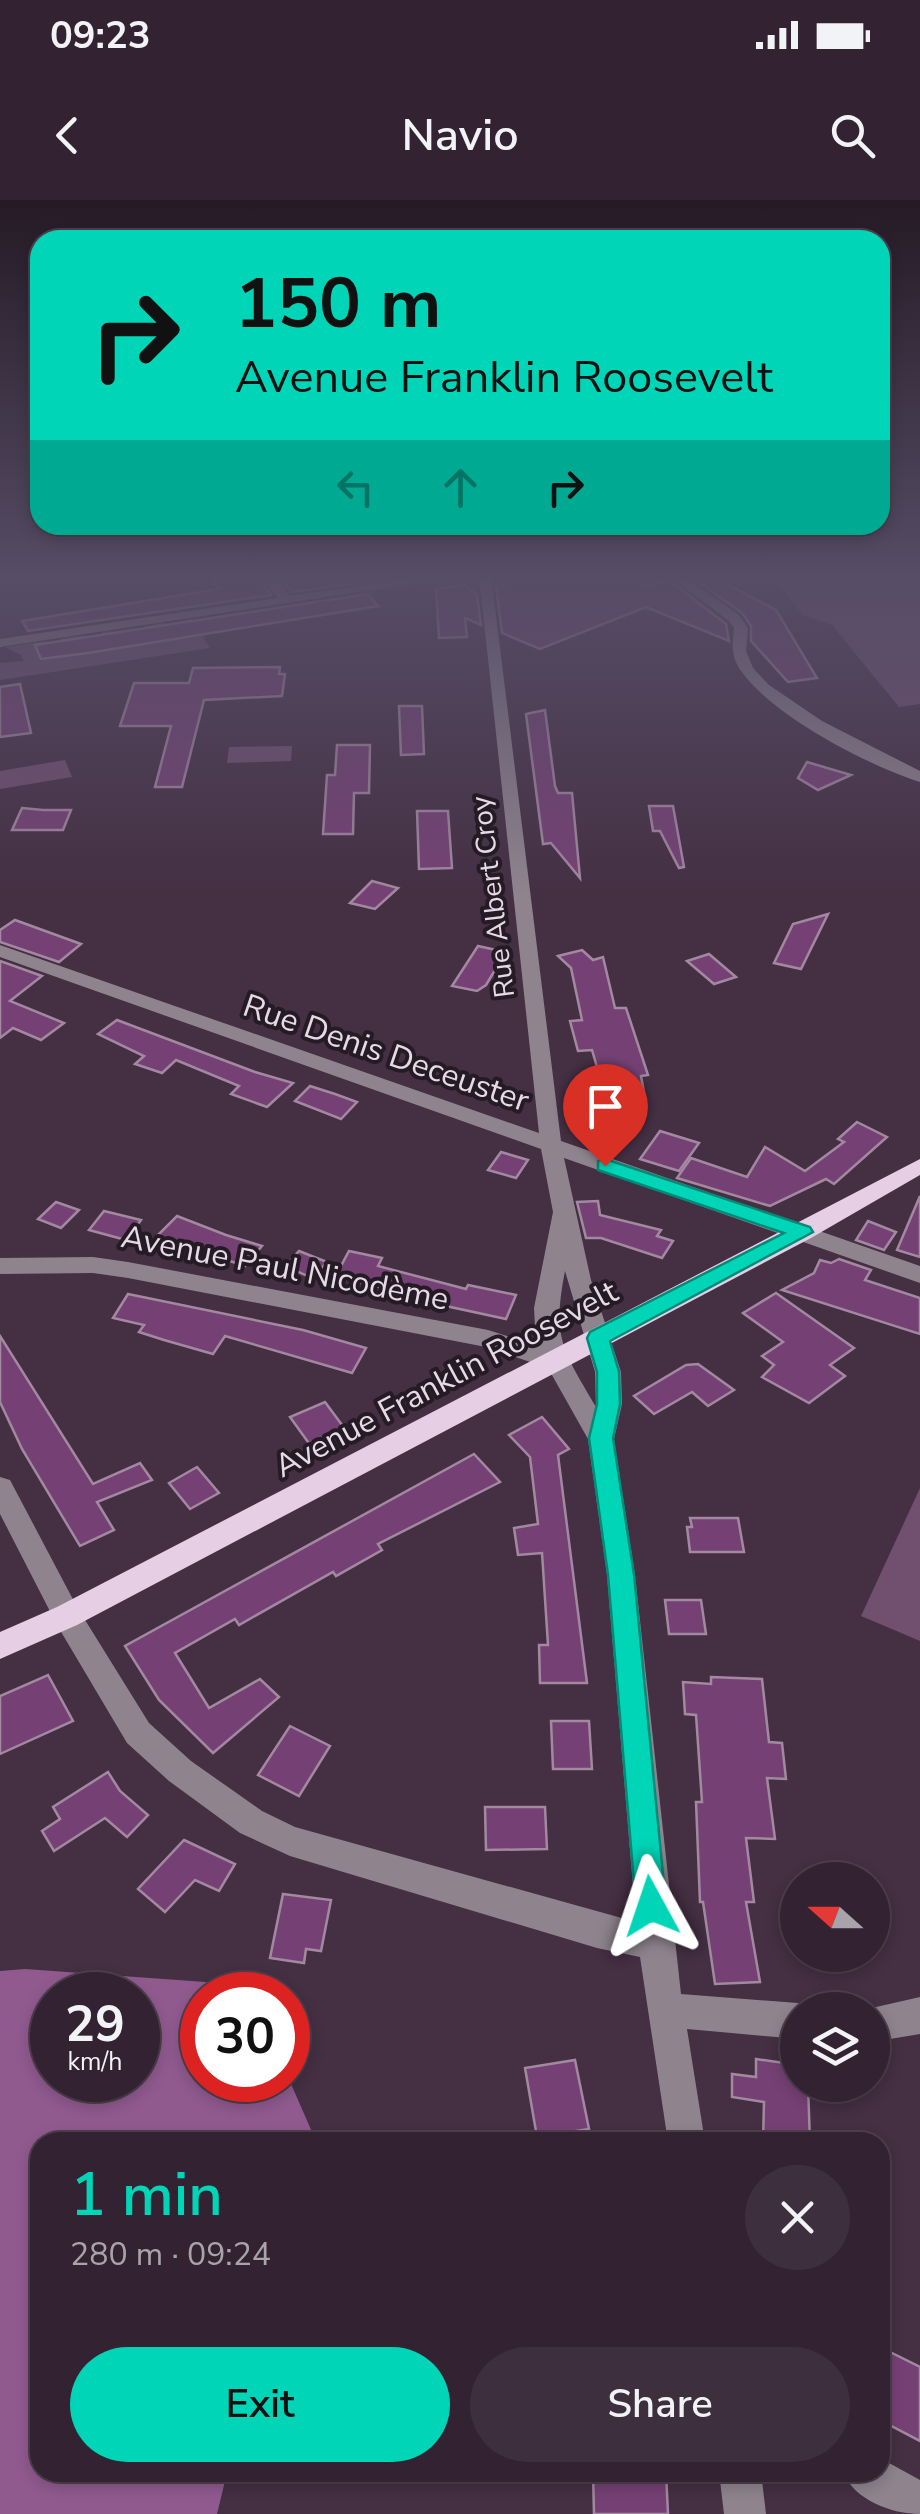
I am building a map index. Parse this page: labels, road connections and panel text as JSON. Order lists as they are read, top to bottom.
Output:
{
  "streets": {
    "main road": ["Avenue Franklin Roosevelt"],
    "street": ["Rue Albert Croy", "Rue Denis Deceuster", "Avenue Paul Nicodème"]
  },
  "crossings": [
    ["Rue Albert Croy", "Rue Denis Deceuster"],
    ["Rue Albert Croy", "Avenue Paul Nicodème"],
    ["Rue Albert Croy", "Avenue Franklin Roosevelt"],
    ["Rue Denis Deceuster", "Avenue Franklin Roosevelt"],
    ["Avenue Paul Nicodème", "Avenue Franklin Roosevelt"]
  ],
  "north": "left",
  "page": {
    "status": "09:23",
    "header": "Navio",
    "turn": ["150 m", "Avenue Franklin Roosevelt"],
    "speed": "29 km/h",
    "limit": "30",
    "heading": ["1 min", "280 m · 09:24"],
    "buttons": ["Exit", "Share"]
  }
}
